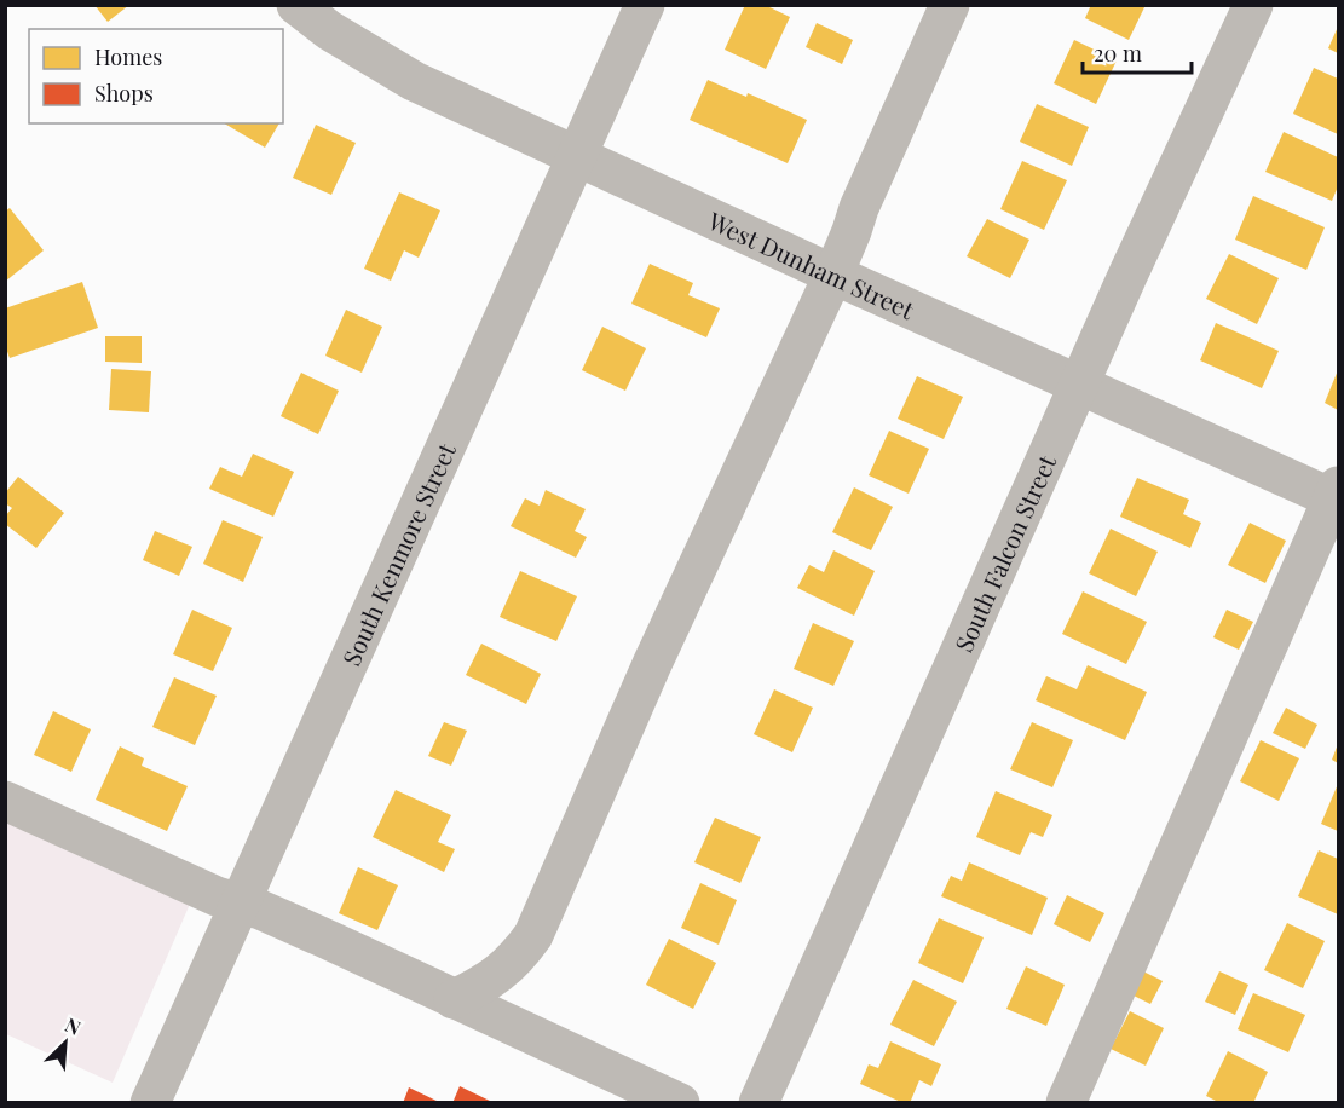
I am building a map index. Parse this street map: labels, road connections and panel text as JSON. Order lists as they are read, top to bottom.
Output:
{
  "streets": {
    "street": ["West Dunham Street", "South Kenmore Street", "South Falcon Street"]
  },
  "crossings": [
    ["West Dunham Street", "South Kenmore Street"],
    ["West Dunham Street", "South Falcon Street"]
  ],
  "legend": ["Homes", "Shops"],
  "scale_bar": "20 m",
  "north": "top right"
}
